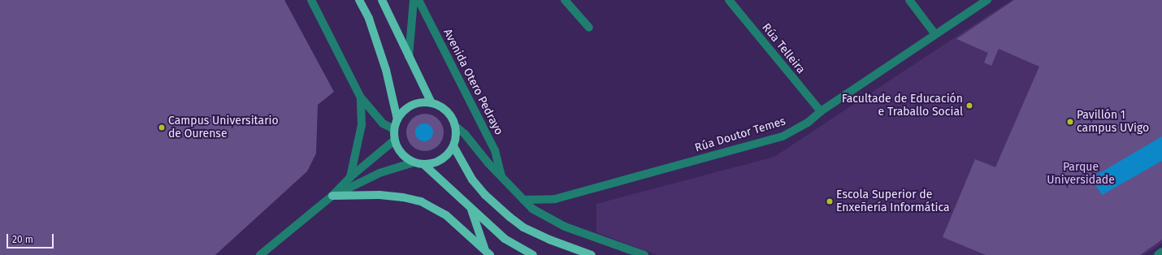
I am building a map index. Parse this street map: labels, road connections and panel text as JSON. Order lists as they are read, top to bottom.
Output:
{
  "streets": {
    "street": ["Rúa Telleira", "Avenida Otero Pedrayo", "Rúa Doutor Temes"]
  },
  "crossings": [
    ["Rúa Telleira", "Rúa Doutor Temes"]
  ],
  "parks": ["Parque Universidade"],
  "places": [
    "Facultade de Educación e Traballo Social",
    "Pavillón 1 campus UVigo",
    "Campus Universitario de Ourense",
    "Escola Superior de Enxeñería Informática"
  ],
  "scale_bar": "20 m"
}
